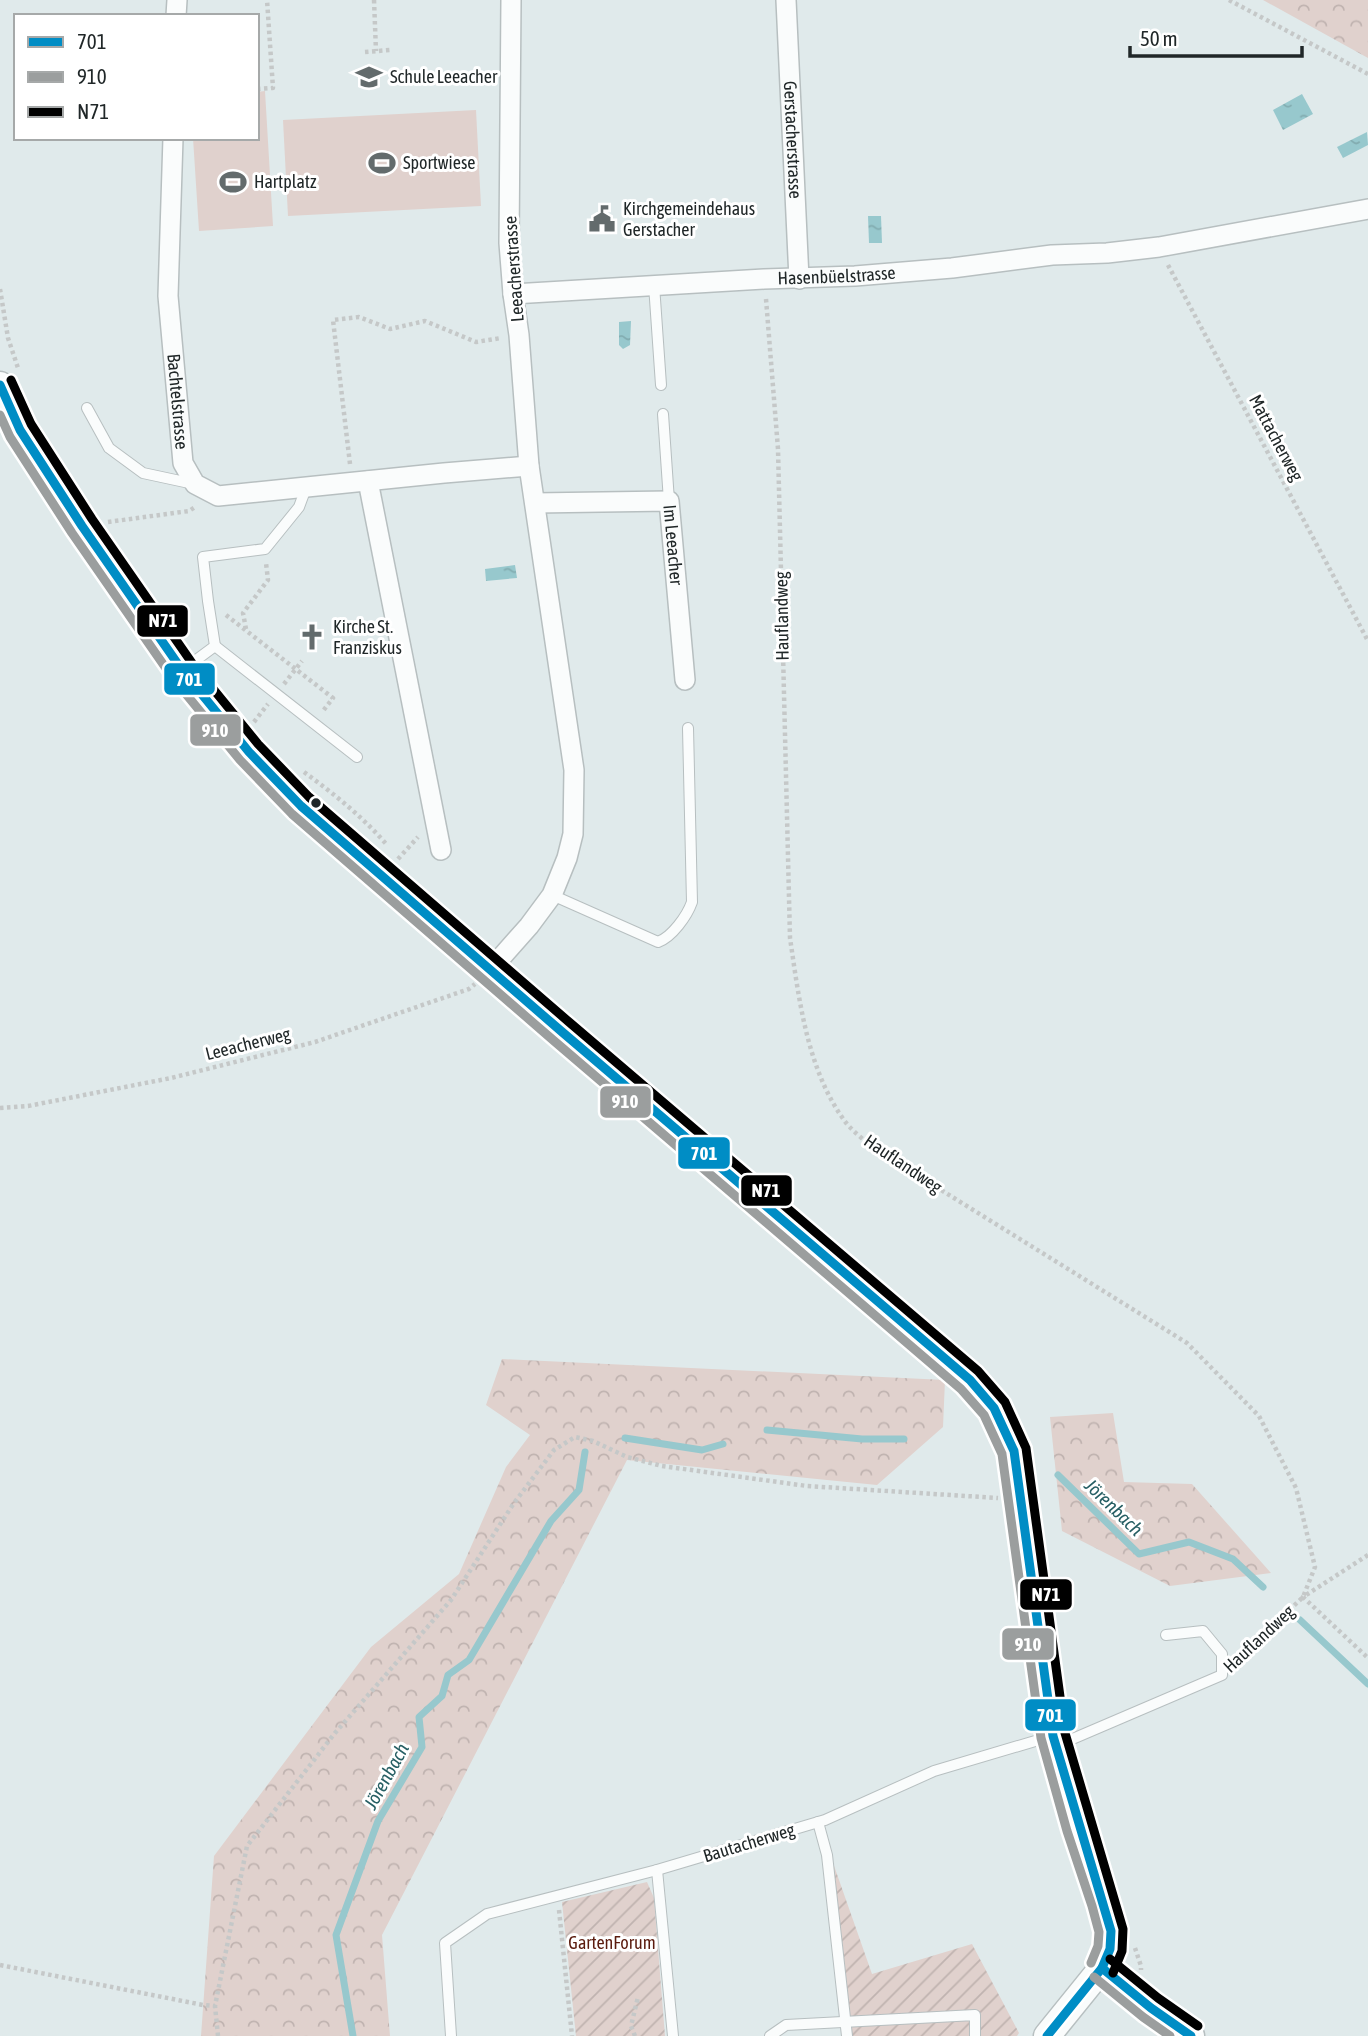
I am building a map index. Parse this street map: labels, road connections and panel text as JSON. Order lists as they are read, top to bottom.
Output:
{
  "streets": {
    "street": [
      "Gerstacherstrasse",
      "Leeacherstrasse",
      "Hasenbüelstrasse",
      "Bachtelstrasse",
      "Im Leeacher"
    ],
    "lane": ["Hauflandweg", "Bautacherweg"],
    "path": ["Mattacherweg", "Leeacherweg"]
  },
  "crossings": [
    ["Gerstacherstrasse", "Hasenbüelstrasse"],
    ["Leeacherstrasse", "Hasenbüelstrasse"],
    ["Leeacherstrasse", "Im Leeacher"],
    ["Leeacherstrasse", "Leeacherweg"],
    ["Hasenbüelstrasse", "Mattacherweg"],
    ["Hasenbüelstrasse", "Hauflandweg"],
    ["Hauflandweg", "Bautacherweg"]
  ],
  "water": ["Jörenbach"],
  "parks": ["GartenForum"],
  "places": {
    "school or university": ["Schule Leeacher"],
    "sports": ["Sportwiese", "Hartplatz"],
    "public building": ["Kirchgemeindehaus Gerstacher"],
    "church": ["Kirche St. Franziskus"]
  },
  "lines": ["transit line N71", "transit line 701", "transit line 910"],
  "legend": ["701", "910", "N71"],
  "scale_bar": "50 m"
}
